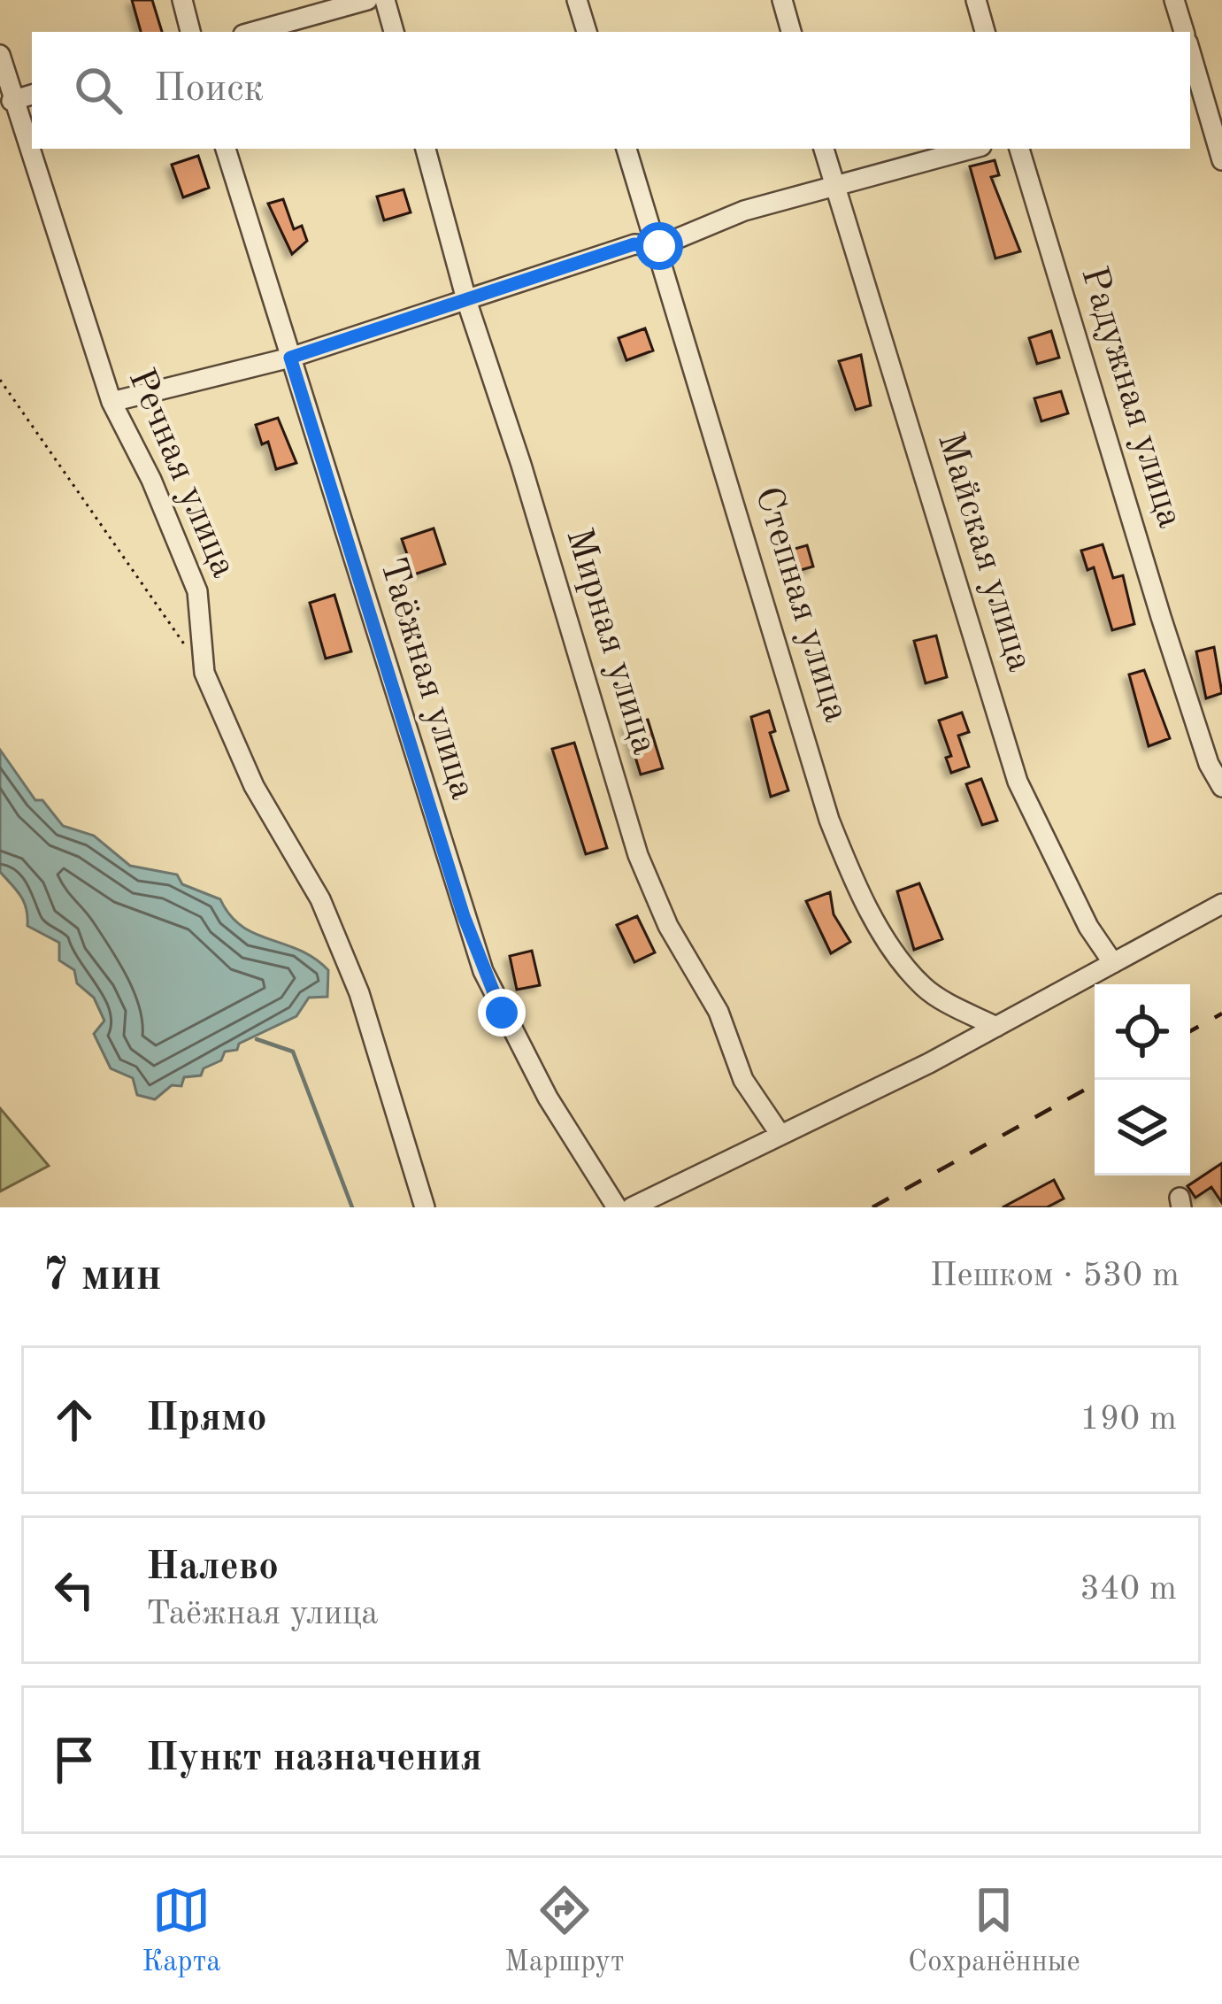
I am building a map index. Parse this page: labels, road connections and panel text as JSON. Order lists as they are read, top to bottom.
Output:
{
  "streets": {
    "street": [
      "Радужная улица",
      "Речная улица",
      "Майская улица",
      "Степная улица",
      "Мирная улица",
      "Таёжная улица"
    ]
  },
  "page": {
    "search": "Поиск",
    "heading": ["7 мин", "Пешком · 530 m"],
    "list": [
      ["Прямо", "190 m"],
      ["Налево", "Таёжная улица", "340 m"],
      "Пункт назначения"
    ],
    "nav": ["Карта", "Маршрут", "Сохранённые"]
  }
}
